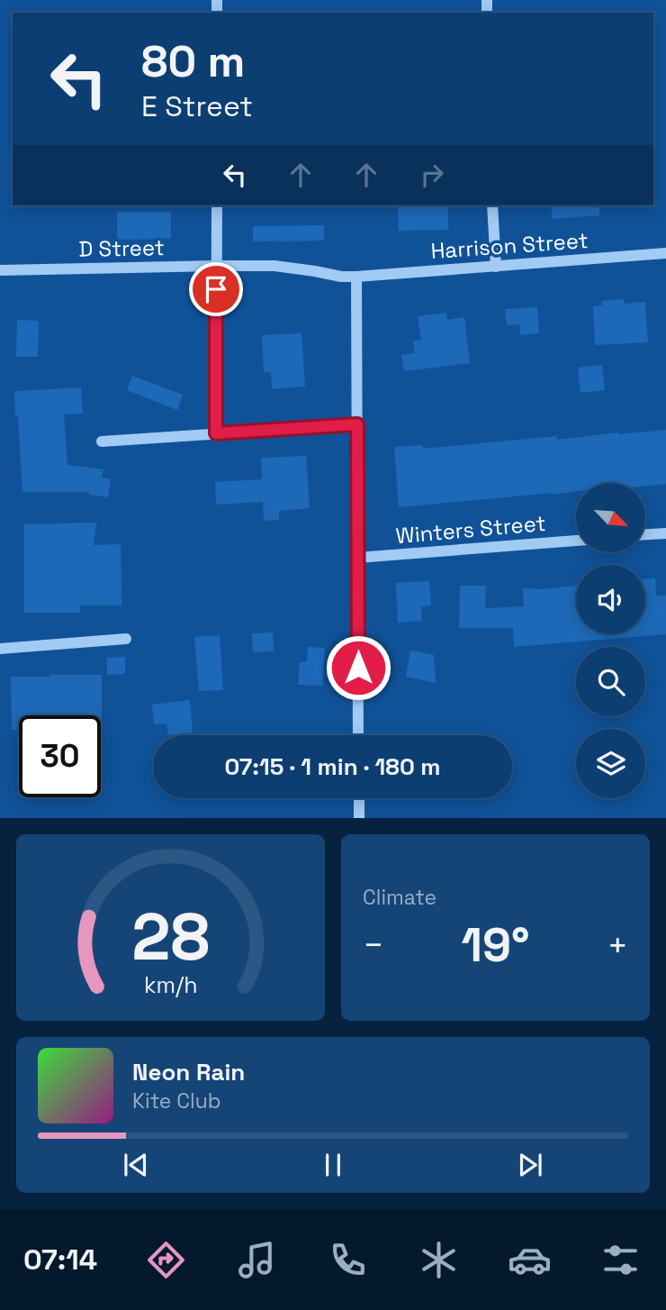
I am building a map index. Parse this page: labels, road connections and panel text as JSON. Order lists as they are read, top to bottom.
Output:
{
  "streets": {
    "street": ["Harrison Street", "D Street", "Winters Street"]
  },
  "crossings": [
    ["Harrison Street", "D Street"]
  ],
  "north": "bottom right",
  "page": {
    "turn": ["80 m", "E Street"],
    "limit": "30",
    "trip": "07:15 · 1 min · 180 m",
    "tile": "Climate",
    "heat": ["−", "19°", "+"],
    "song": ["Neon Rain", "Kite Club"],
    "tabs": "07:14",
    "gauge": ["28", "km/h"]
  }
}
